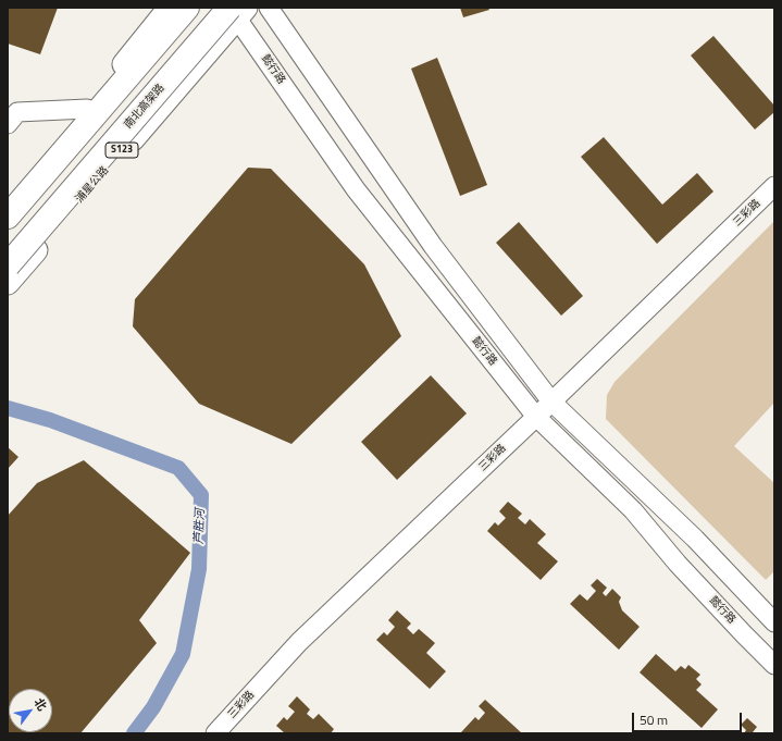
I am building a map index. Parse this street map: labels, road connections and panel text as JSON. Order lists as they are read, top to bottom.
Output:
{
  "streets": {
    "highway": ["南北高架路"],
    "main road": ["S123", "浦星公路"],
    "street": ["懿行路", "三彩路"]
  },
  "crossings": [
    ["懿行路", "南北高架路"],
    ["懿行路", "浦星公路"],
    ["懿行路", "三彩路"],
    ["南北高架路", "浦星公路"]
  ],
  "water": ["芦胜河"],
  "scale_bar": "50 m",
  "north": "top right"
}
